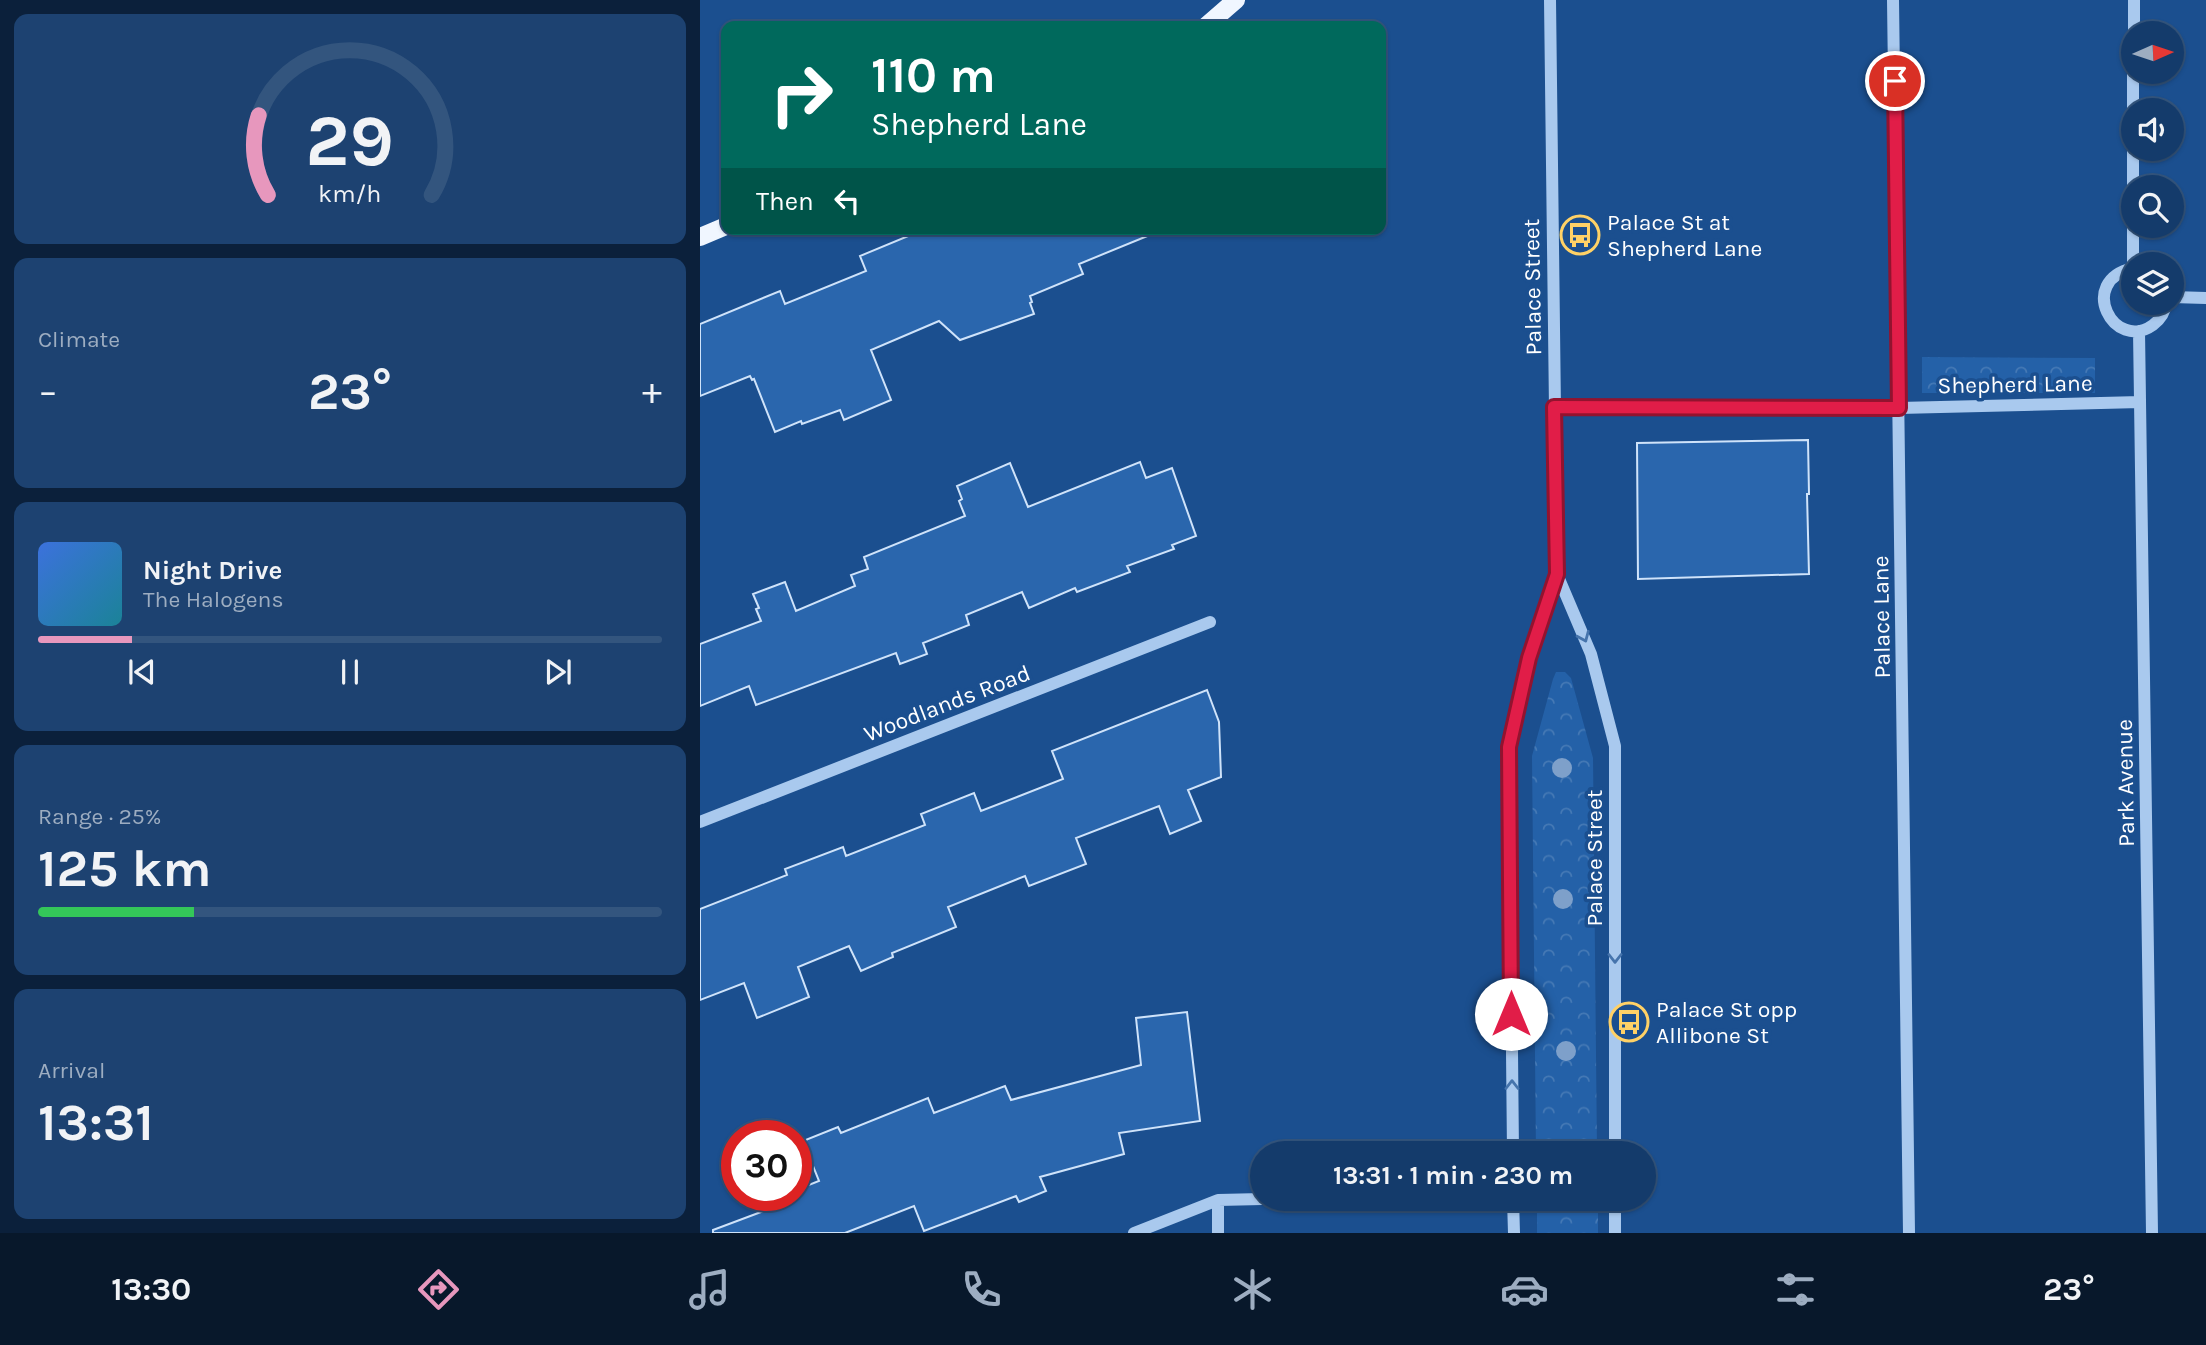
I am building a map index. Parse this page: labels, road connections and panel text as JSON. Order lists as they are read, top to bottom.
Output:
{
  "streets": {
    "street": [
      "Palace Street",
      "Shepherd Lane",
      "Palace Lane",
      "Woodlands Road",
      "Park Avenue"
    ]
  },
  "crossings": [
    ["Palace Street", "Shepherd Lane"],
    ["Shepherd Lane", "Palace Lane"],
    ["Shepherd Lane", "Park Avenue"]
  ],
  "places": {
    "bus stop": ["Palace St at Shepherd Lane", "Palace St opp Allibone St"]
  },
  "north": "right",
  "page": {
    "turn": ["110 m", "Shepherd Lane"],
    "then": "Then",
    "tile": [
      "Climate",
      ["Range · 25%", "125 km"],
      ["Arrival", "13:31"]
    ],
    "heat": ["−", "23°", "+"],
    "song": ["Night Drive", "The Halogens"],
    "limit": "30",
    "trip": "13:31 · 1 min · 230 m",
    "tabs": ["13:30", "23°"],
    "gauge": ["29", "km/h"]
  }
}
